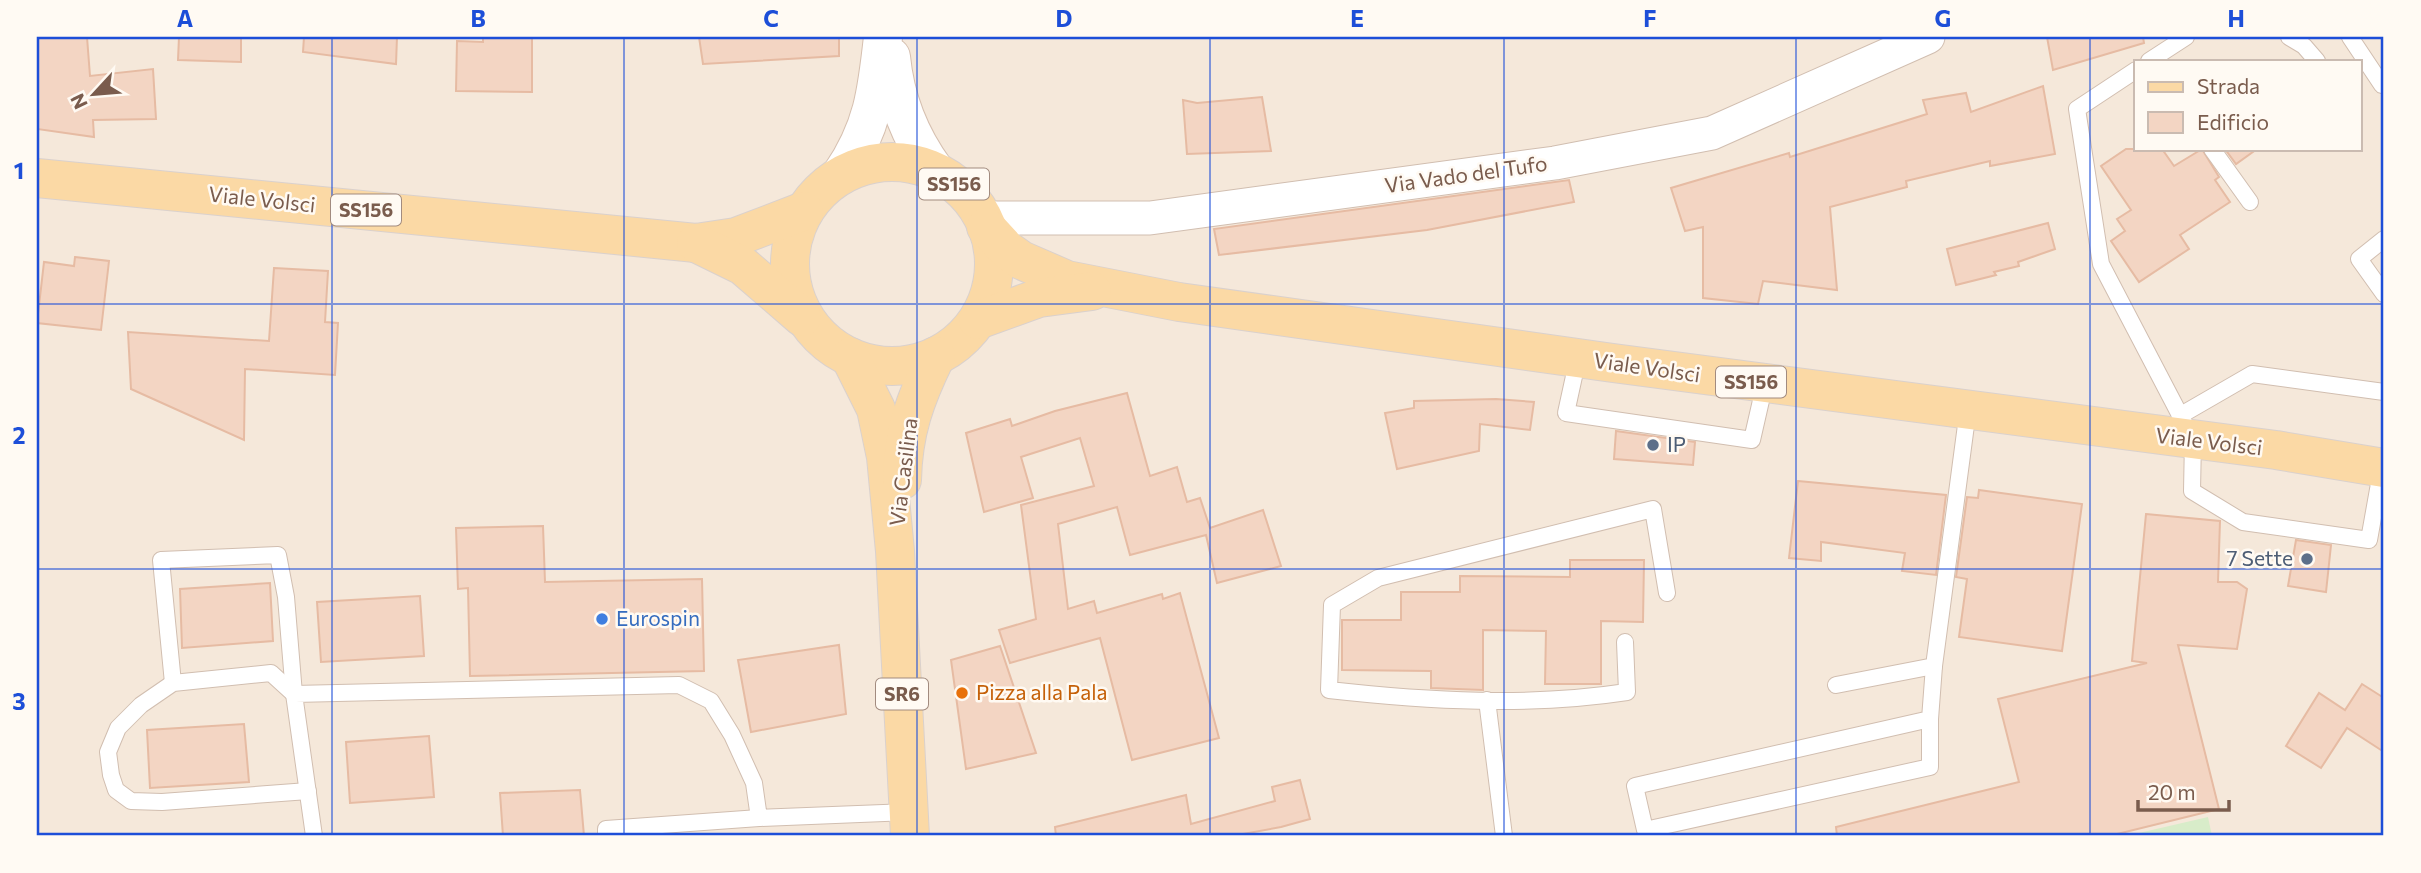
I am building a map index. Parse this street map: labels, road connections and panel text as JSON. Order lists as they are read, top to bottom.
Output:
{
  "streets": {
    "main road": [
      "SS156",
      "Viale Volsci",
      "Via Casilina",
      "SR6"
    ],
    "street": ["Via Vado del Tufo"]
  },
  "crossings": [
    ["Via Vado del Tufo", "SS156"],
    ["Via Vado del Tufo", "Viale Volsci"],
    ["Via Vado del Tufo", "Via Casilina"],
    ["SS156", "Viale Volsci"],
    ["SS156", "Via Casilina"],
    ["Viale Volsci", "Via Casilina"]
  ],
  "places": [
    "IP",
    "7 Sette",
    "Eurospin",
    "Pizza alla Pala"
  ],
  "legend": ["Strada", "Edificio"],
  "scale_bar": "20 m",
  "north": "bottom left",
  "grid": {
    "columns": [
      "A",
      "B",
      "C",
      "D",
      "E",
      "F",
      "G",
      "H"
    ],
    "rows": ["1", "2", "3"]
  }
}
